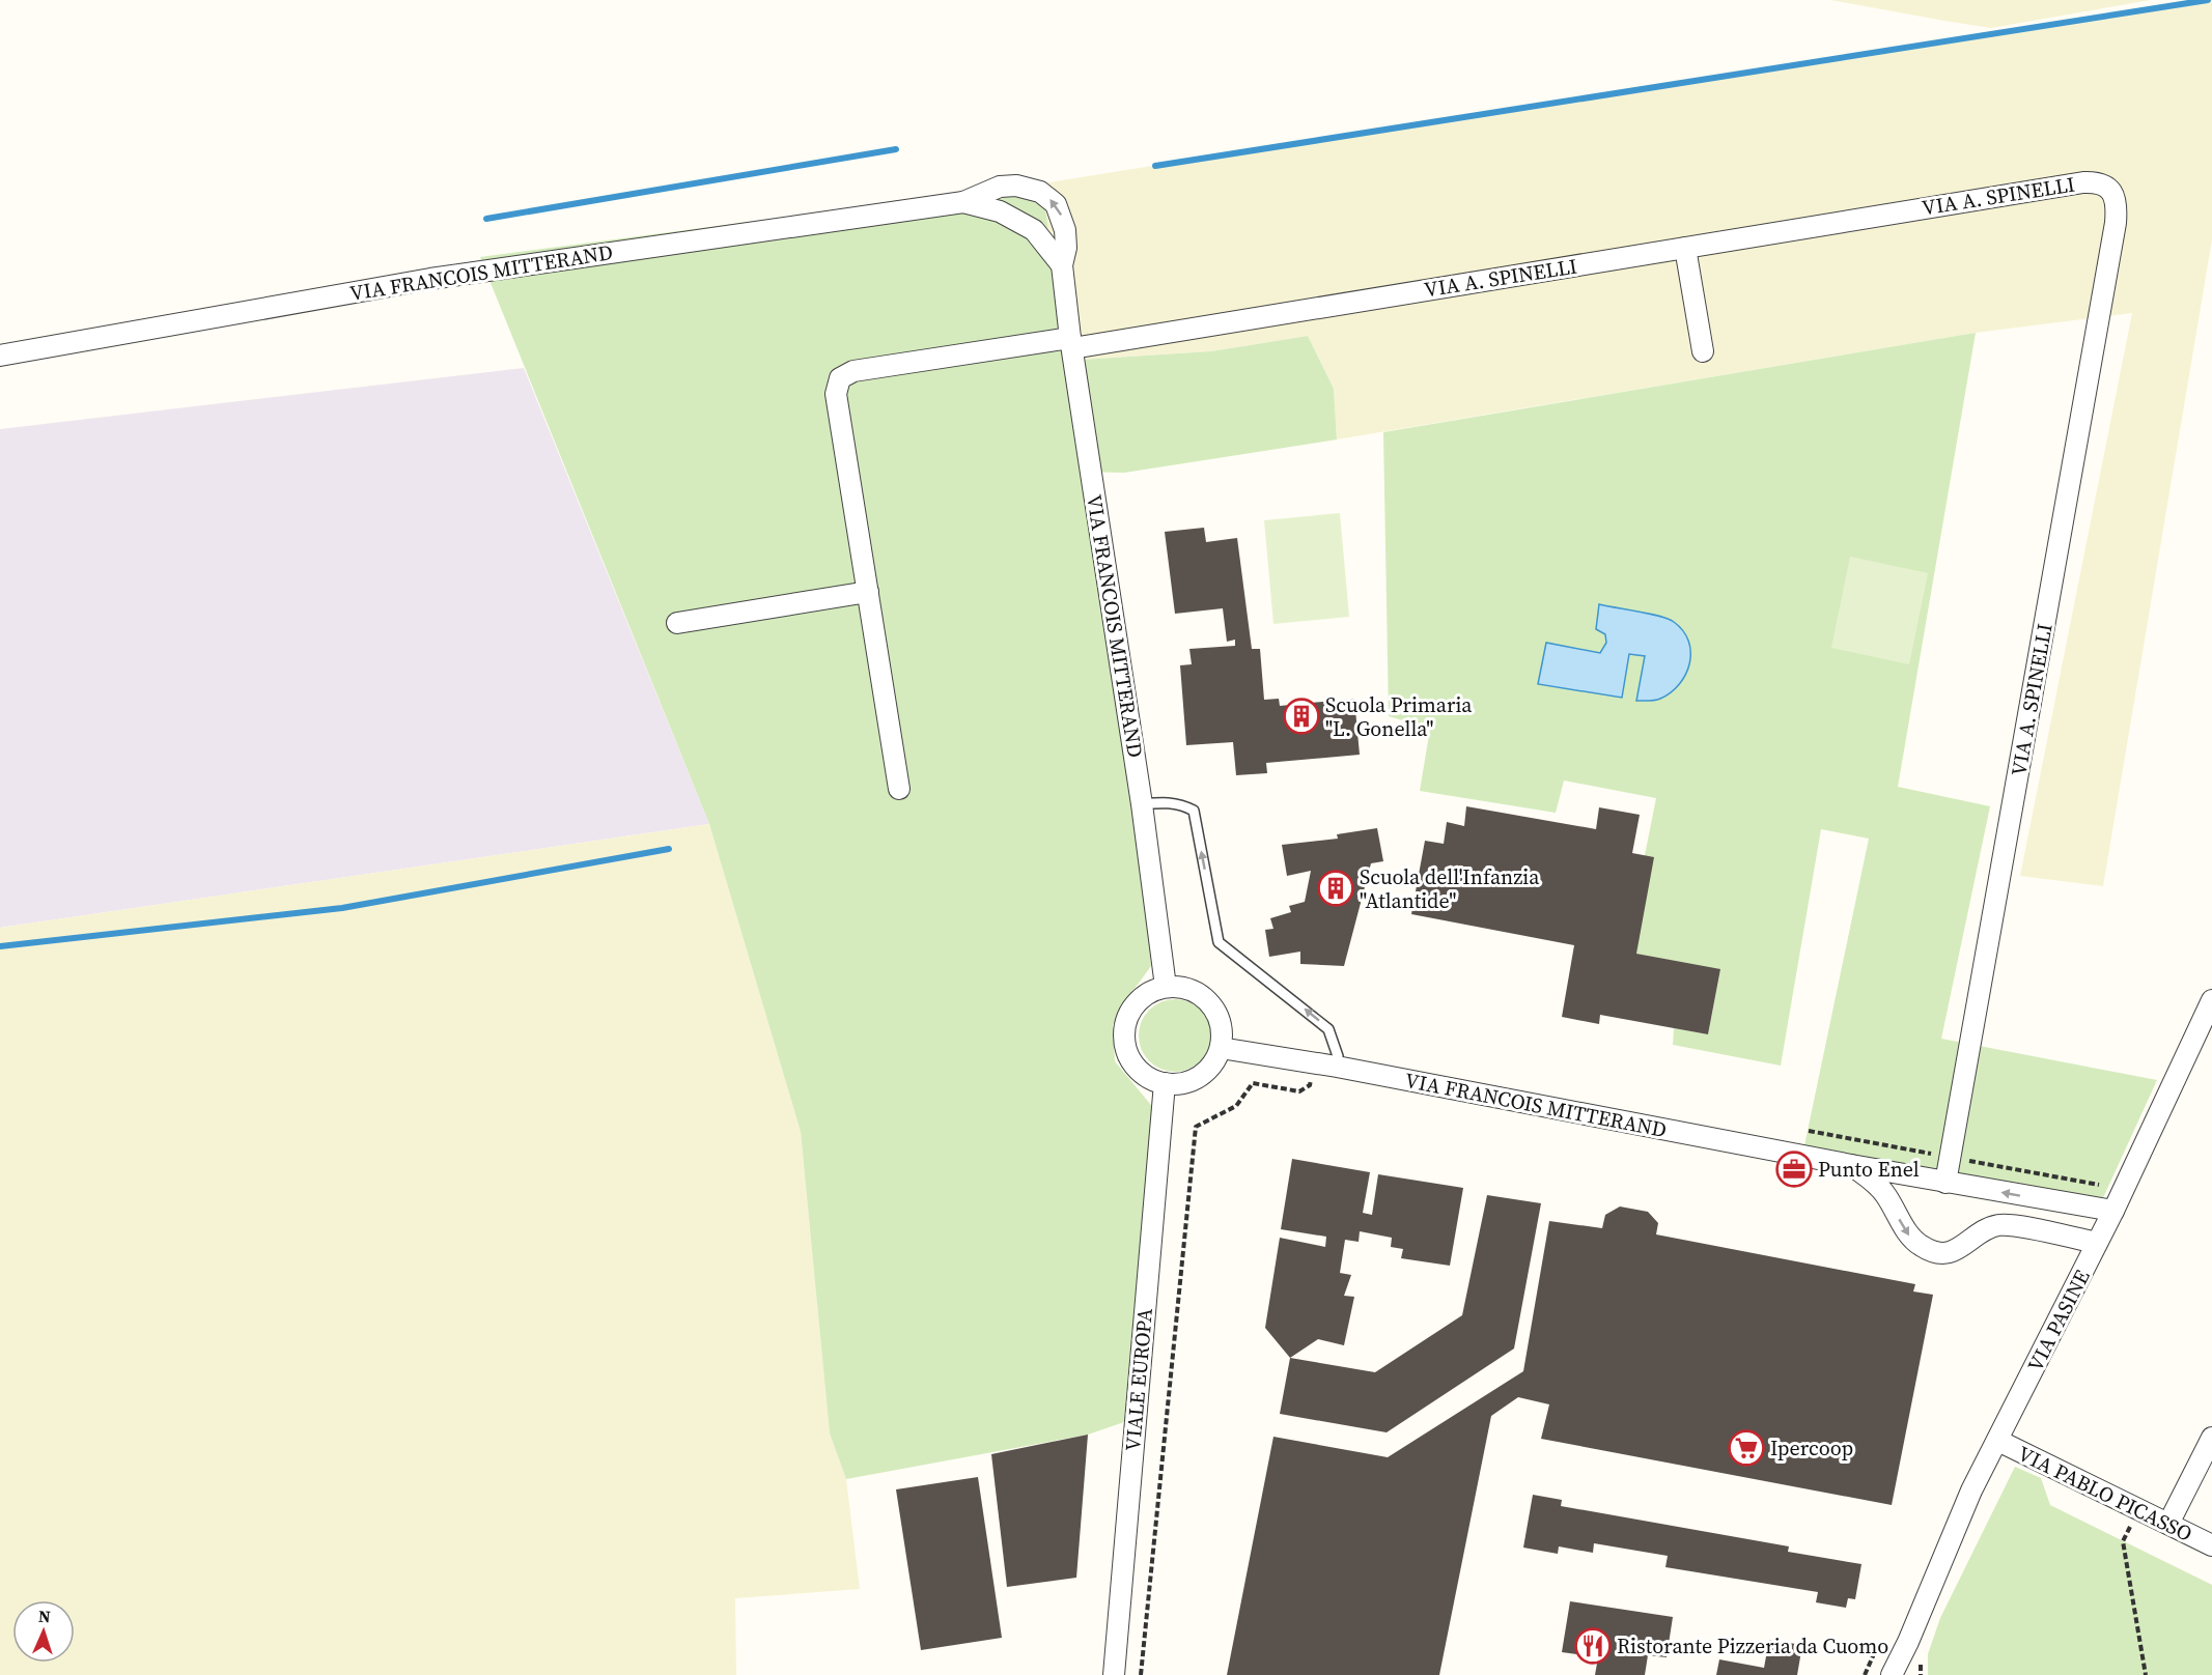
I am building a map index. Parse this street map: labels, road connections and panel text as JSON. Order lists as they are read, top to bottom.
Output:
{
  "streets": {
    "street": [
      "VIA A. SPINELLI",
      "VIA FRANCOIS MITTERAND",
      "VIA PASINE",
      "VIALE EUROPA",
      "VIA PABLO PICASSO"
    ]
  },
  "crossings": [
    ["VIA A. SPINELLI", "VIA FRANCOIS MITTERAND"],
    ["VIA FRANCOIS MITTERAND", "VIA PASINE"],
    ["VIA FRANCOIS MITTERAND", "VIALE EUROPA"],
    ["VIA PASINE", "VIA PABLO PICASSO"]
  ],
  "places": {
    "building": ["Scuola Primaria \"L. Gonella\"", "Scuola dell'Infanzia \"Atlantide\""],
    "office": ["Punto Enel"],
    "supermarket": ["Ipercoop"],
    "restaurant": ["Ristorante Pizzeria da Cuomo"]
  },
  "north": "top"
}
